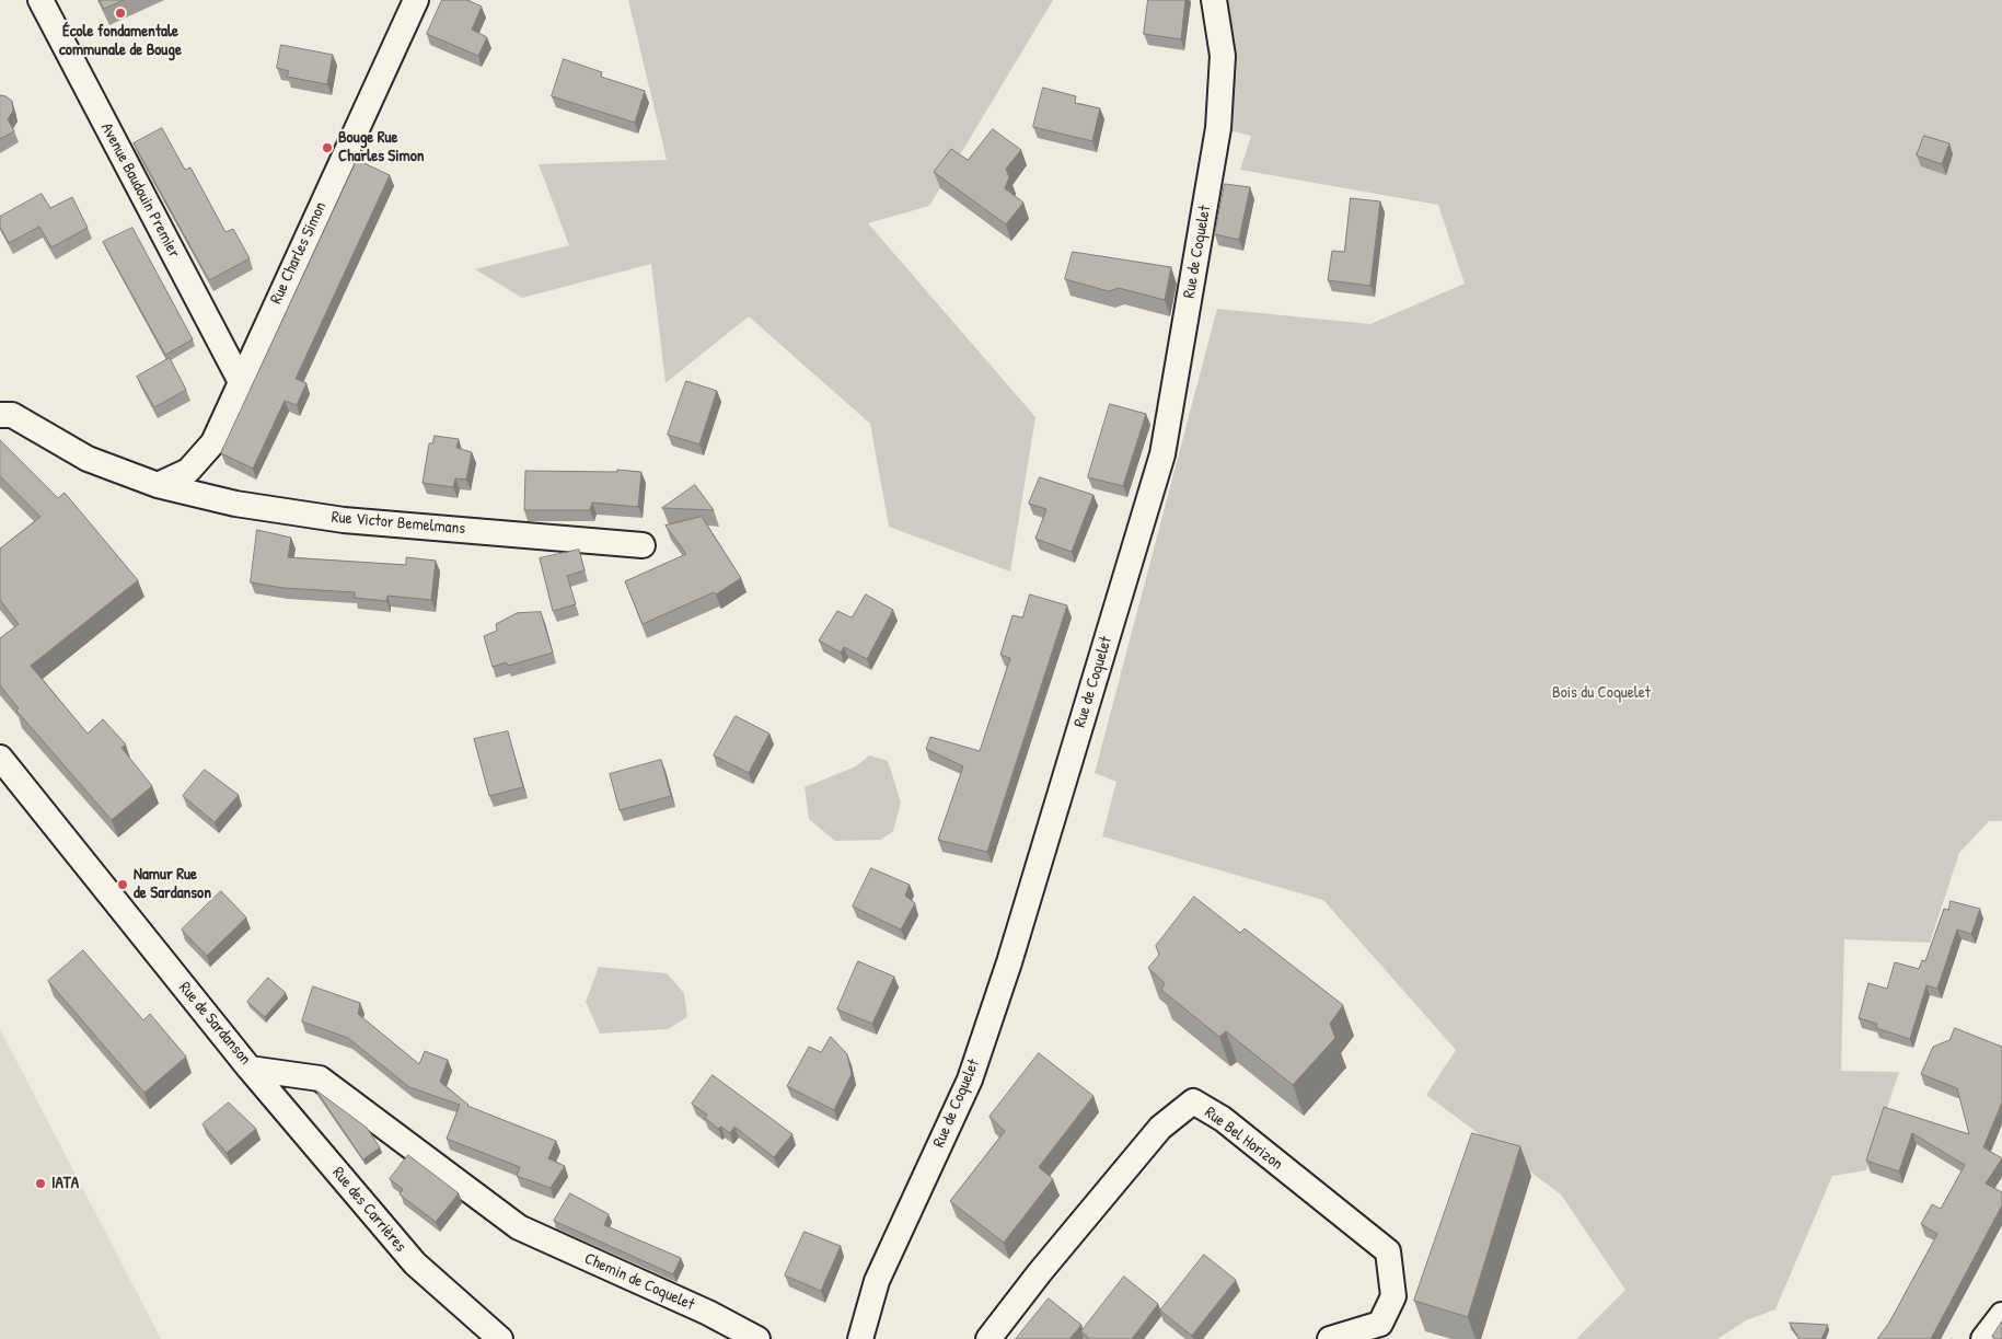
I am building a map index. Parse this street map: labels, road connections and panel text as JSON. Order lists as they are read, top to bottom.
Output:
{
  "streets": {
    "street": [
      "Avenue Baudouin Premier",
      "Rue de Coquelet",
      "Rue Charles Simon",
      "Rue Victor Bemelmans",
      "Rue de Sardanson",
      "Rue Bel Horizon",
      "Rue des Carrières",
      "Chemin de Coquelet"
    ]
  },
  "crossings": [
    ["Avenue Baudouin Premier", "Rue Charles Simon"],
    ["Rue Charles Simon", "Rue Victor Bemelmans"],
    ["Rue de Sardanson", "Rue des Carrières"],
    ["Rue de Sardanson", "Chemin de Coquelet"]
  ],
  "parks": ["Bois du Coquelet"],
  "places": [
    "École fondamentale communale de Bouge",
    "Bouge Rue Charles Simon",
    "Namur Rue de Sardanson",
    "IATA"
  ]
}
